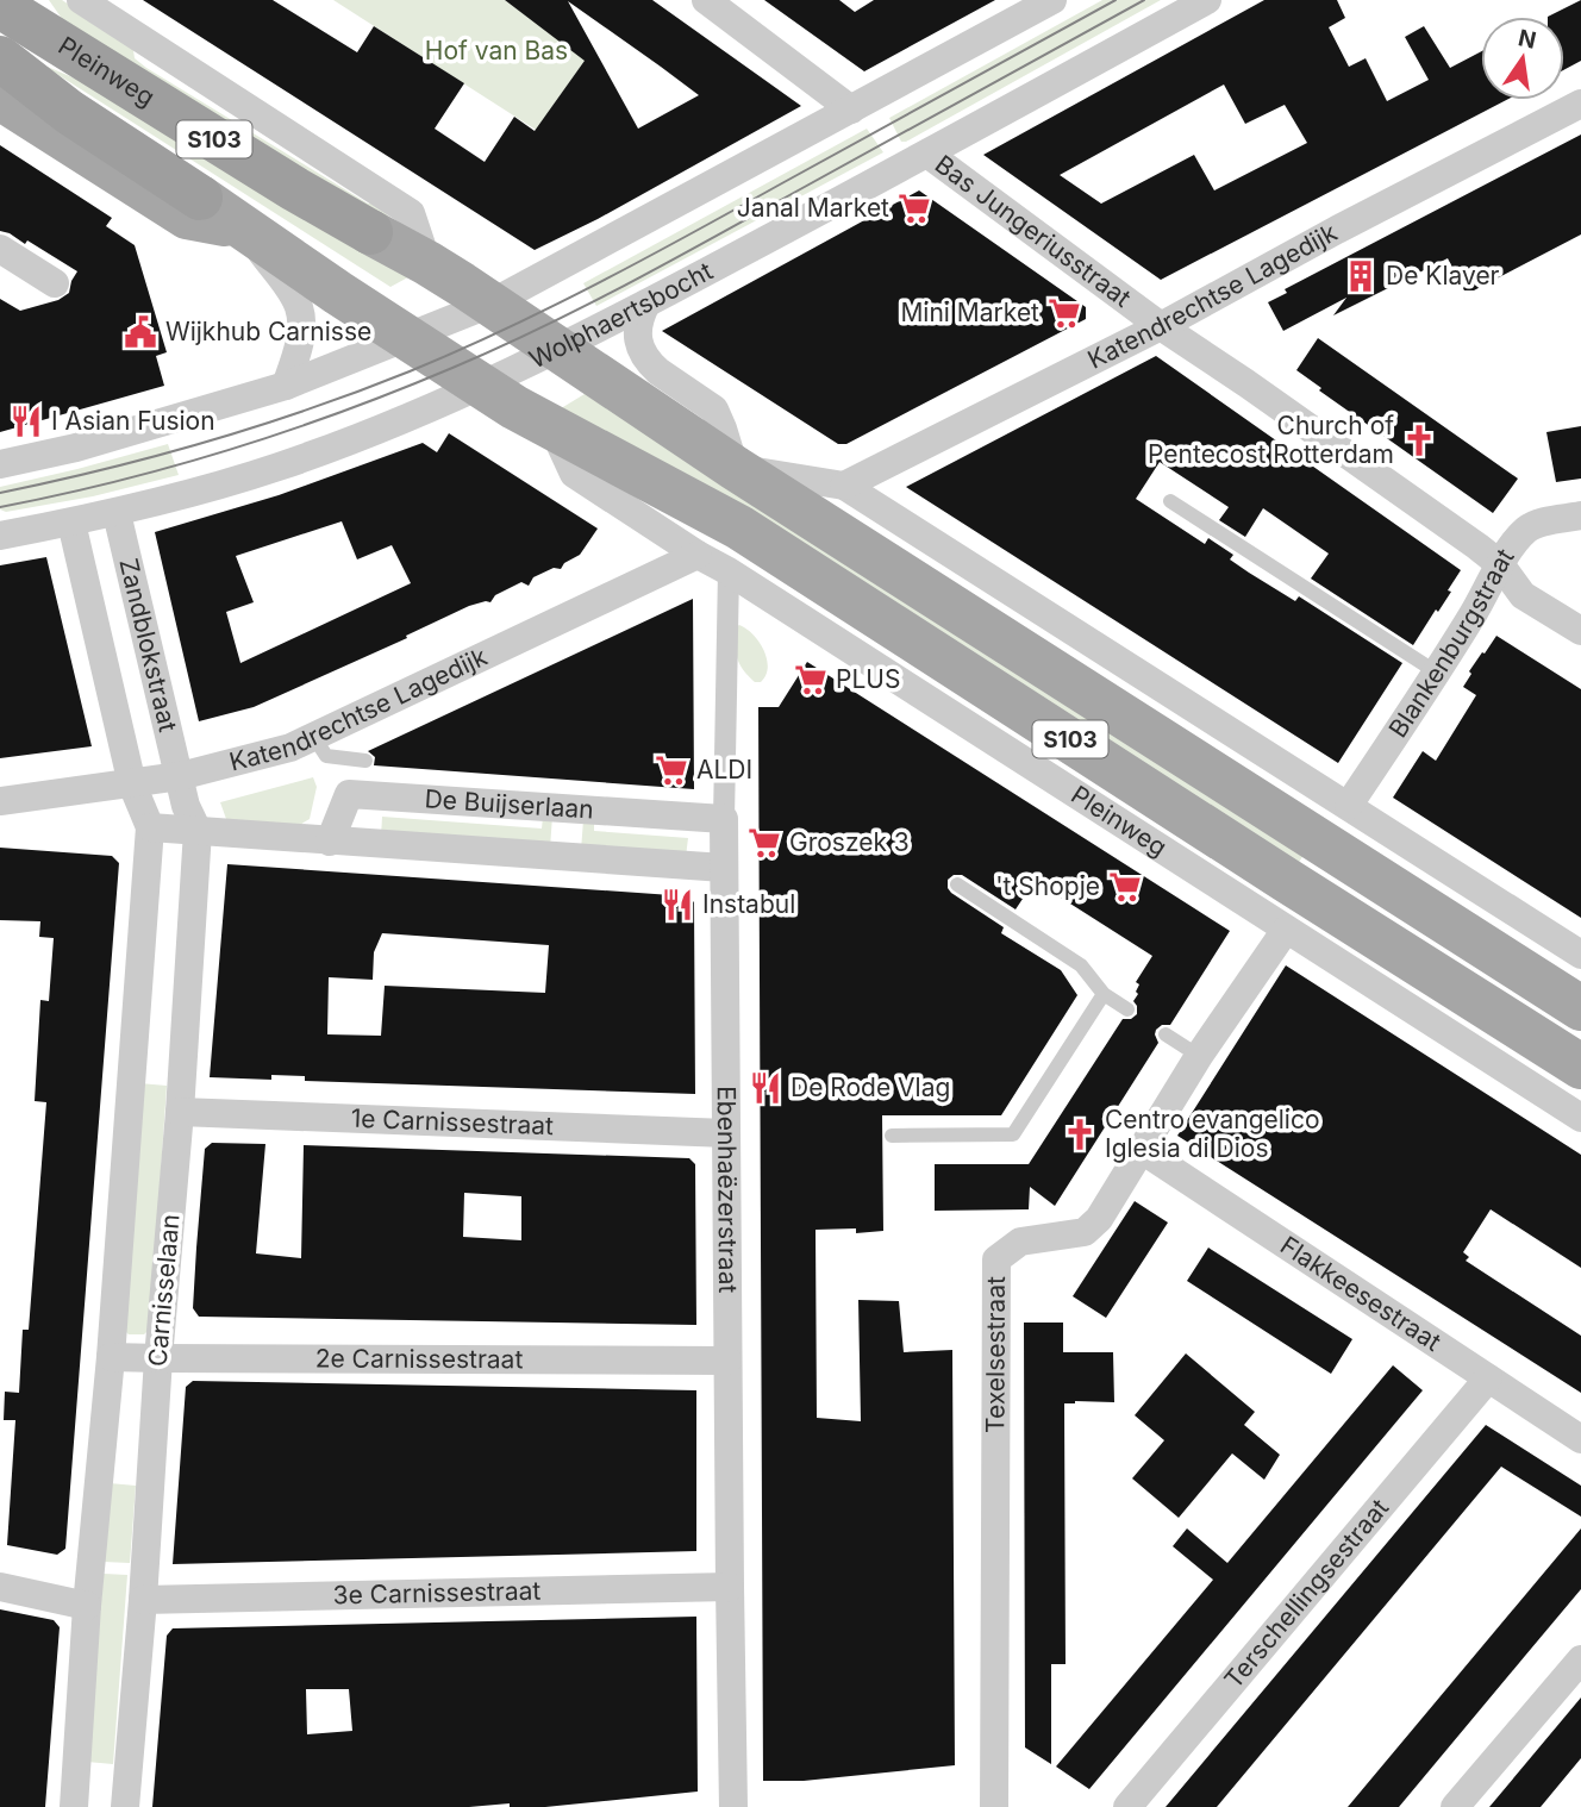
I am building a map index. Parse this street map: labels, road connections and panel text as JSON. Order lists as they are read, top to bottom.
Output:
{
  "streets": {
    "highway": ["Pleinweg", "S103"],
    "street": [
      "Bas Jungeriusstraat",
      "Katendrechtse Lagedijk",
      "Wolphaertsbocht",
      "Blankenburgstraat",
      "Zandblokstraat",
      "De Buijserlaan",
      "1e Carnissestraat",
      "Ebenhaëzerstraat",
      "Carnisselaan",
      "Flakkeesestraat",
      "Texelsestraat",
      "2e Carnissestraat",
      "Terschellingsestraat",
      "3e Carnissestraat"
    ]
  },
  "crossings": [
    ["Pleinweg", "Katendrechtse Lagedijk"],
    ["Pleinweg", "Wolphaertsbocht"],
    ["Pleinweg", "Blankenburgstraat"],
    ["Pleinweg", "Ebenhaëzerstraat"],
    ["Pleinweg", "Texelsestraat"],
    ["Bas Jungeriusstraat", "Katendrechtse Lagedijk"],
    ["Bas Jungeriusstraat", "Wolphaertsbocht"],
    ["Bas Jungeriusstraat", "Blankenburgstraat"],
    ["Katendrechtse Lagedijk", "Zandblokstraat"],
    ["Katendrechtse Lagedijk", "Carnisselaan"],
    ["Wolphaertsbocht", "Zandblokstraat"],
    ["Zandblokstraat", "Carnisselaan"],
    ["De Buijserlaan", "Ebenhaëzerstraat"],
    ["De Buijserlaan", "Carnisselaan"],
    ["1e Carnissestraat", "Ebenhaëzerstraat"],
    ["1e Carnissestraat", "Carnisselaan"],
    ["Ebenhaëzerstraat", "2e Carnissestraat"],
    ["Ebenhaëzerstraat", "3e Carnissestraat"],
    ["Carnisselaan", "2e Carnissestraat"],
    ["Carnisselaan", "3e Carnissestraat"],
    ["Flakkeesestraat", "Texelsestraat"],
    ["Flakkeesestraat", "Terschellingsestraat"]
  ],
  "parks": ["Hof van Bas"],
  "places": {
    "supermarket": [
      "Janal Market",
      "Mini Market",
      "PLUS",
      "ALDI",
      "Groszek 3",
      "'t Shopje"
    ],
    "building": ["De Klaver"],
    "public building": ["Wijkhub Carnisse"],
    "restaurant": ["I Asian Fusion", "Instabul", "De Rode Vlag"],
    "church": ["Church of Pentecost Rotterdam", "Centro evangelico Iglesia di Dios"]
  },
  "north": "top"
}
